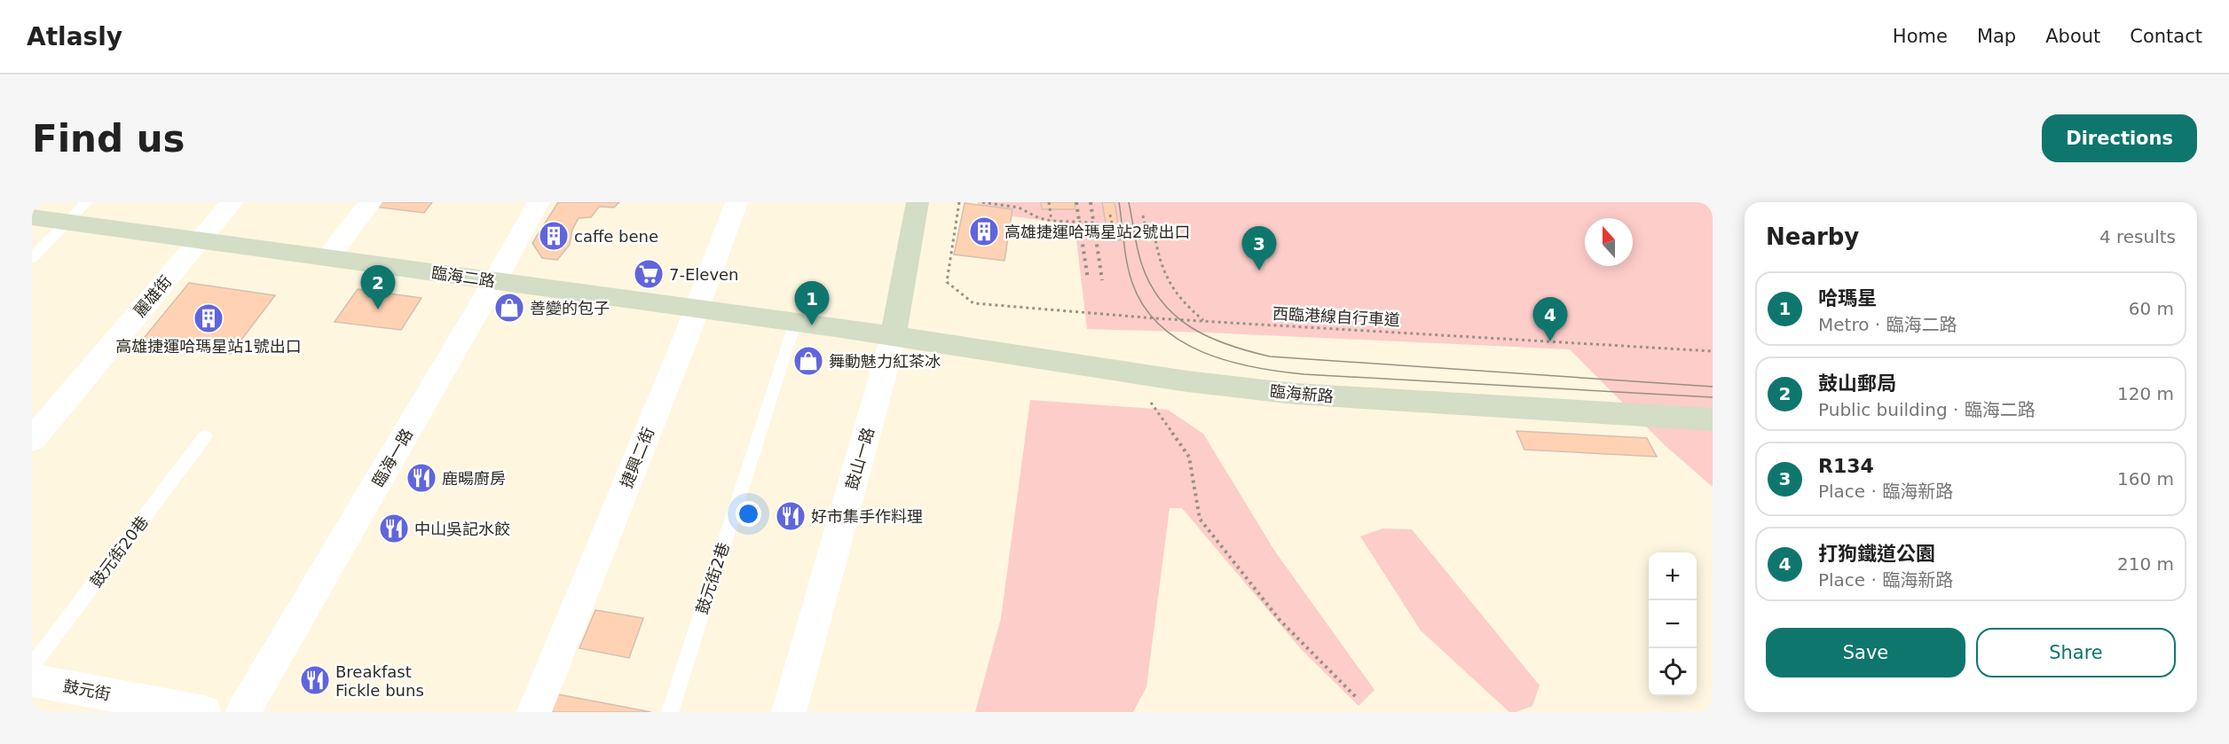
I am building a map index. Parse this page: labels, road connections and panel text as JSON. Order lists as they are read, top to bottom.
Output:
{
  "streets": {
    "street": [
      "臨海二路",
      "麗雄街",
      "臨海新路",
      "臨海一路",
      "捷興二街",
      "鼓山一路",
      "鼓元街"
    ],
    "lane": ["鼓元街20巷", "鼓元街2巷"],
    "path": ["西臨港線自行車道"]
  },
  "crossings": [
    ["臨海二路", "麗雄街"],
    ["臨海二路", "臨海新路"],
    ["臨海二路", "臨海一路"],
    ["臨海二路", "捷興二街"],
    ["臨海二路", "鼓山一路"],
    ["臨海二路", "鼓元街2巷"],
    ["臨海新路", "鼓山一路"]
  ],
  "places": {
    "building": ["高雄捷運哈瑪星站2號出口", "caffe bene", "高雄捷運哈瑪星站1號出口"],
    "supermarket": ["7-Eleven"],
    "shop": ["善變的包子", "舞動魅力紅茶冰"],
    "restaurant": [
      "鹿暘廚房",
      "好市集手作料理",
      "中山吳記水餃",
      "Breakfast Fickle buns"
    ]
  },
  "north": "top",
  "page": {
    "header": "Atlasly",
    "nav": [
      "Home",
      "Map",
      "About",
      "Contact"
    ],
    "buttons": [
      "Directions",
      ["Save", "Share"]
    ],
    "title": "Find us",
    "heading": ["Nearby", "4 results"],
    "pins": [
      "3",
      "2",
      "1",
      "4"
    ],
    "list": [
      {
        "mark": "1",
        "name": "哈瑪星",
        "note": "Metro · 臨海二路",
        "value": "60 m"
      },
      {
        "mark": "2",
        "name": "鼓山郵局",
        "note": "Public building · 臨海二路",
        "value": "120 m"
      },
      {
        "mark": "3",
        "name": "R134",
        "note": "Place · 臨海新路",
        "value": "160 m"
      },
      {
        "mark": "4",
        "name": "打狗鐵道公園",
        "note": "Place · 臨海新路",
        "value": "210 m"
      }
    ],
    "map_buttons": ["+", "−"]
  }
}
